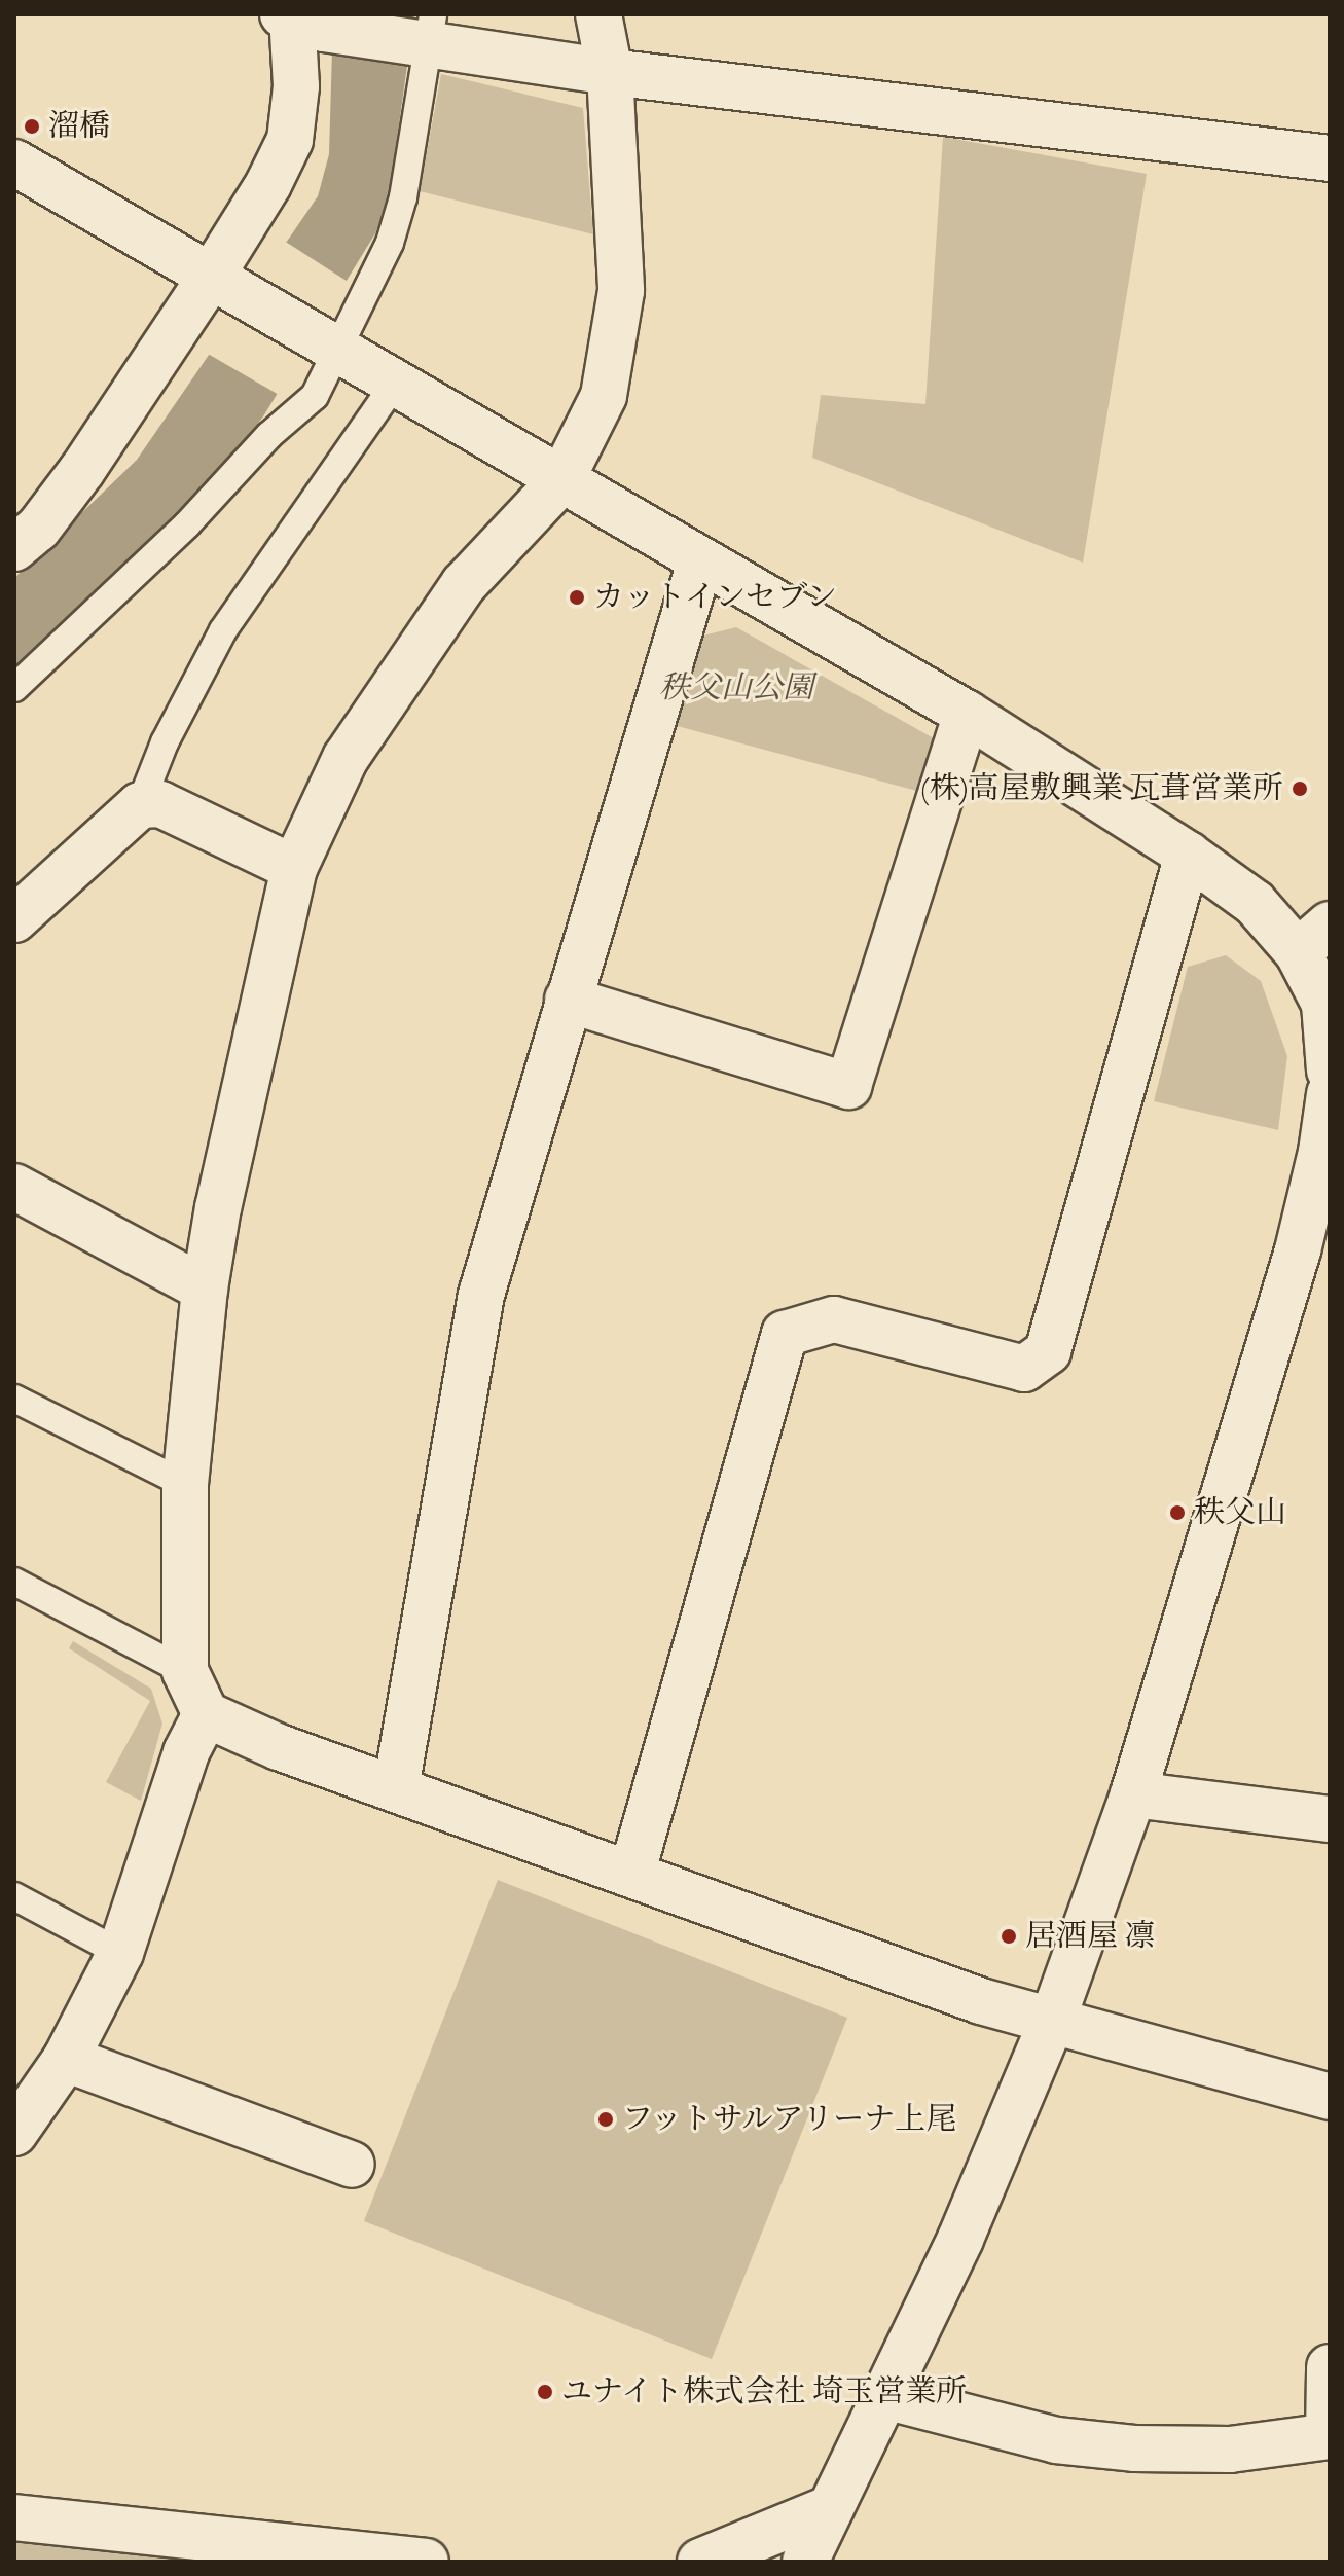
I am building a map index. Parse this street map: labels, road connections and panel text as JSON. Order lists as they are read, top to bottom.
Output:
{
  "parks": ["秩父山公園"],
  "places": [
    "溜橋",
    "カットインセブン",
    "(株)高屋敷興業 瓦葺営業所",
    "秩父山",
    "居酒屋 凛",
    "フットサルアリーナ上尾",
    "ユナイト株式会社 埼玉営業所"
  ]
}
